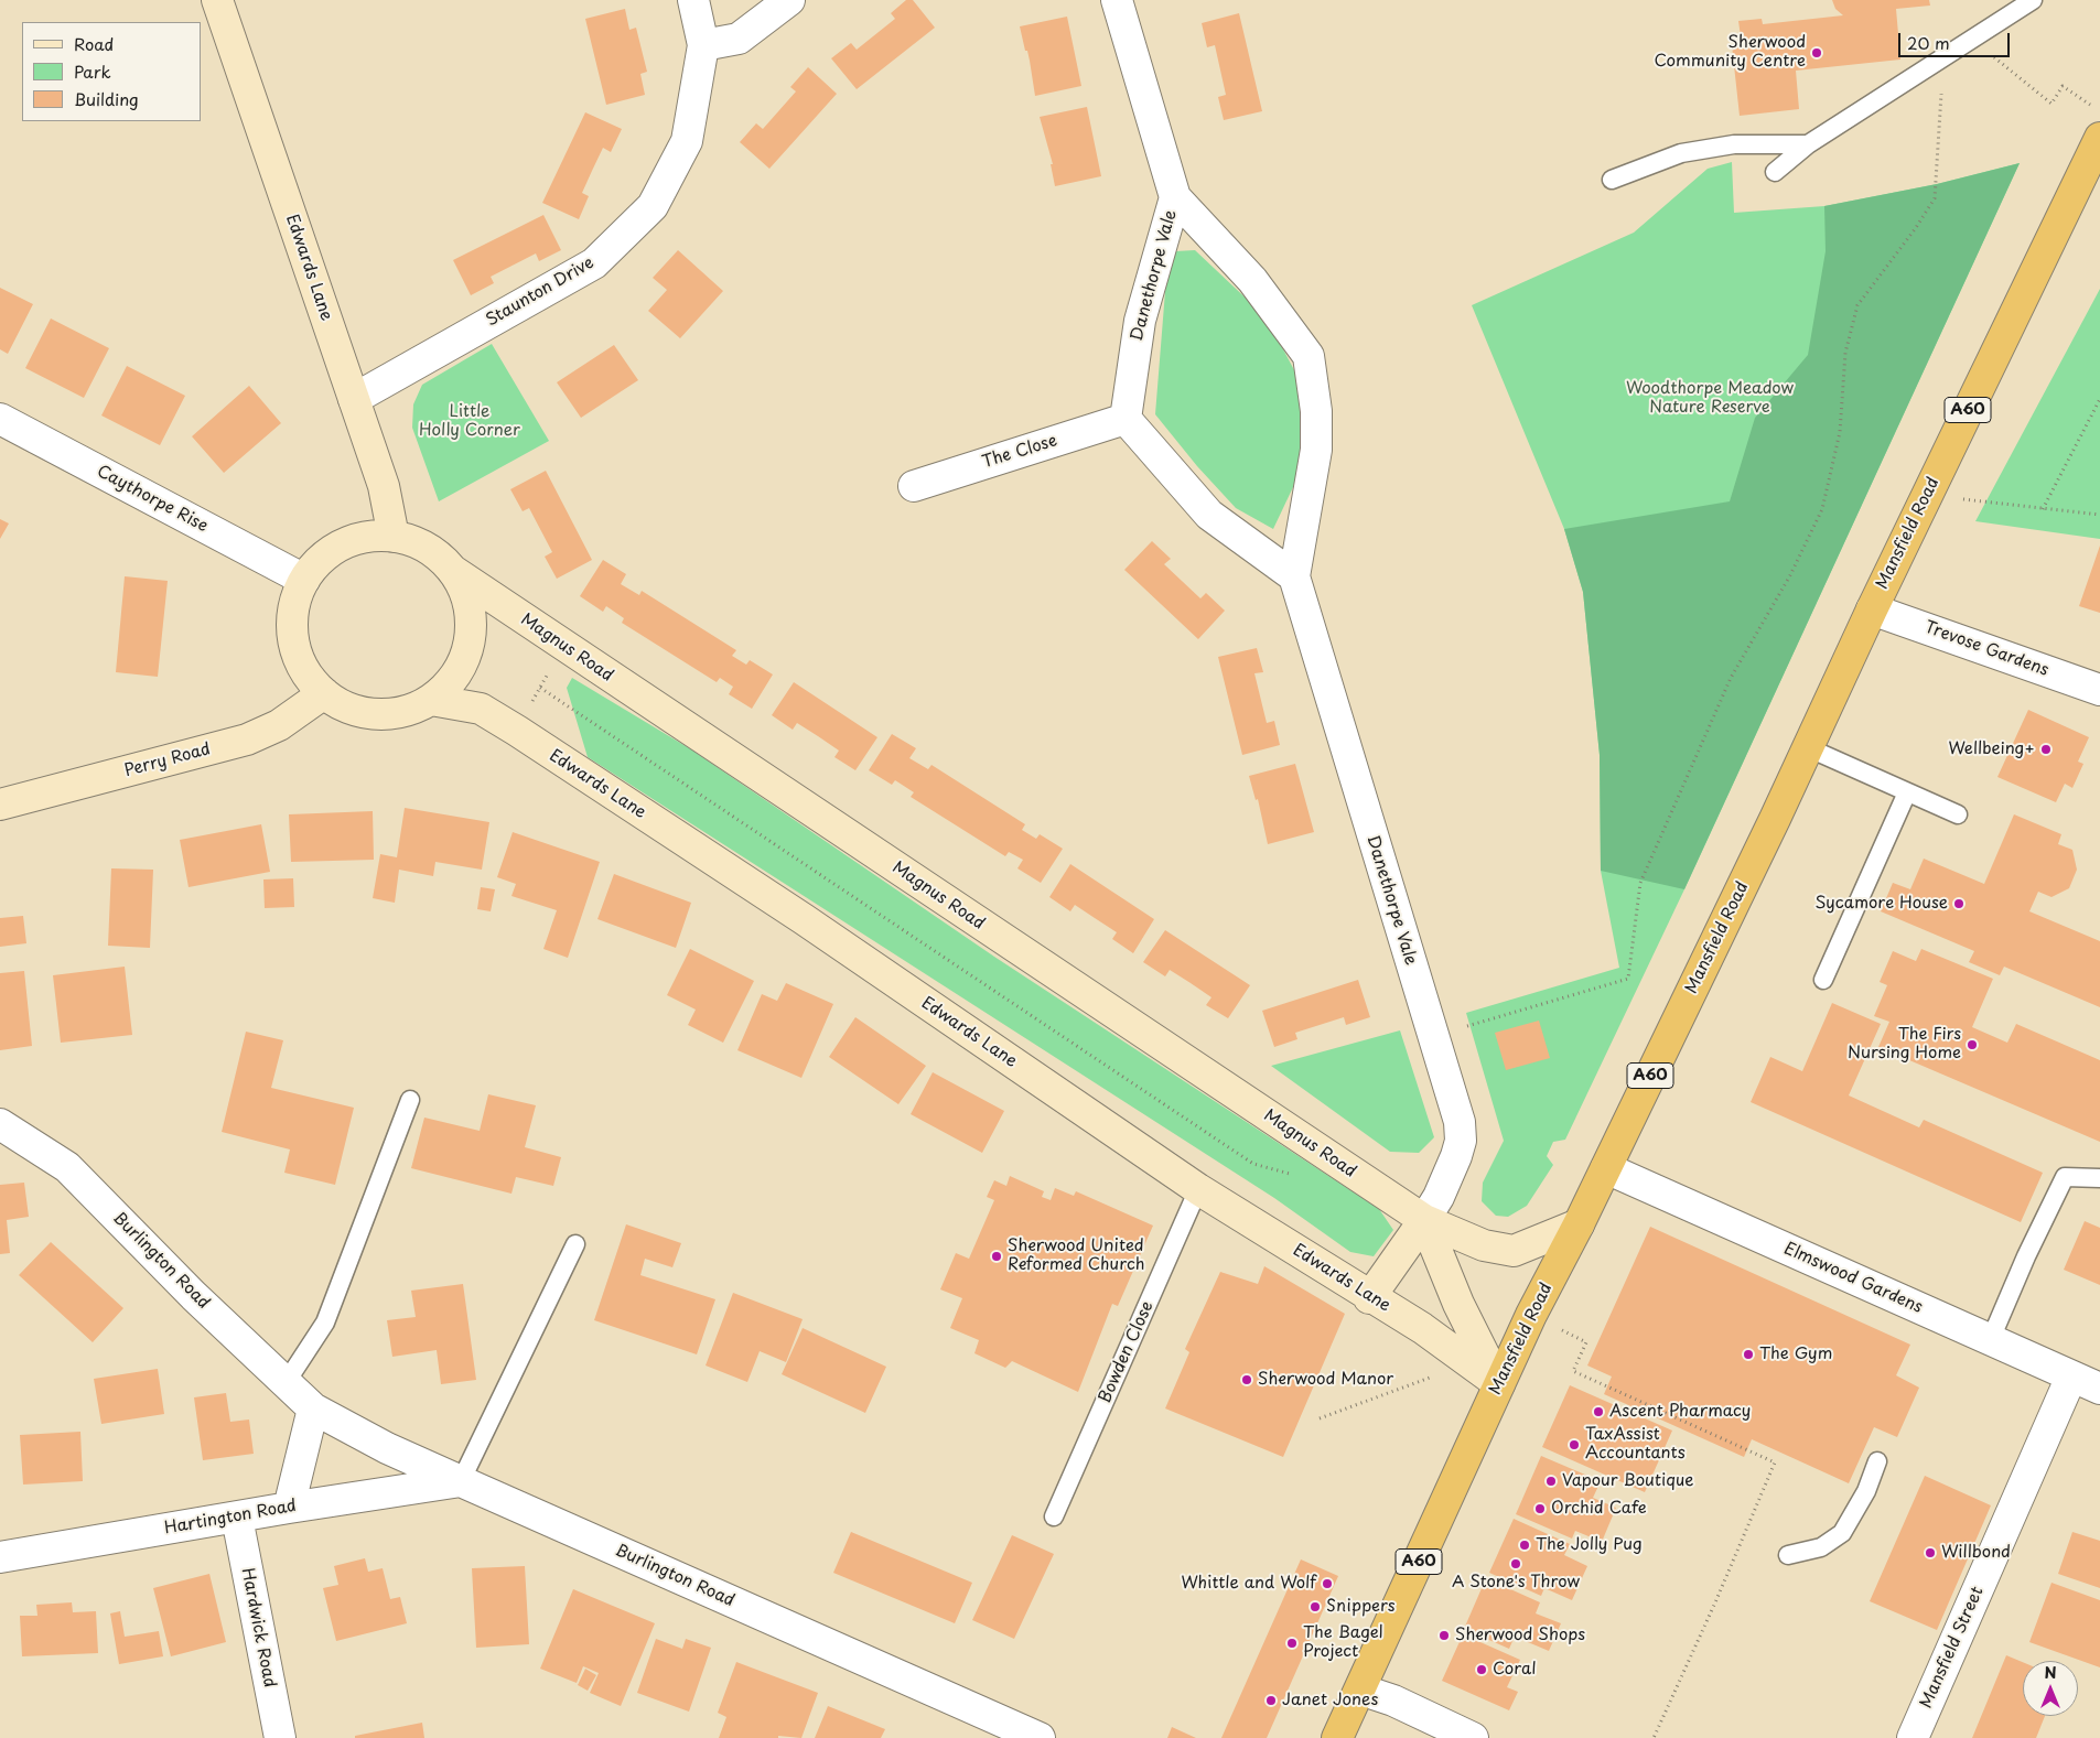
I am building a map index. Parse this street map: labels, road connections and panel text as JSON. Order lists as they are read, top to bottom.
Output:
{
  "streets": {
    "highway": ["A60", "Mansfield Road"],
    "street": [
      "Edwards Lane",
      "Danethorpe Vale",
      "Staunton Drive",
      "The Close",
      "Caythorpe Rise",
      "Magnus Road",
      "Trevose Gardens",
      "Perry Road",
      "Burlington Road",
      "Elmswood Gardens",
      "Hartington Road",
      "Hardwick Road",
      "Mansfield Street"
    ],
    "lane": ["Bowden Close"]
  },
  "crossings": [
    ["Edwards Lane", "Staunton Drive"],
    ["Edwards Lane", "Caythorpe Rise"],
    ["Edwards Lane", "Mansfield Road"],
    ["Edwards Lane", "Magnus Road"],
    ["Edwards Lane", "Perry Road"],
    ["Edwards Lane", "Bowden Close"],
    ["Danethorpe Vale", "The Close"],
    ["Danethorpe Vale", "Magnus Road"],
    ["Caythorpe Rise", "Magnus Road"],
    ["Caythorpe Rise", "Perry Road"],
    ["Mansfield Road", "Magnus Road"],
    ["Mansfield Road", "Trevose Gardens"],
    ["Mansfield Road", "Elmswood Gardens"],
    ["Magnus Road", "Perry Road"],
    ["Burlington Road", "Hartington Road"],
    ["Elmswood Gardens", "Mansfield Street"],
    ["Hartington Road", "Hardwick Road"]
  ],
  "parks": ["Woodthorpe Meadow Nature Reserve", "Little Holly Corner"],
  "places": [
    "Sherwood Community Centre",
    "Wellbeing+",
    "Sycamore House",
    "The Firs Nursing Home",
    "Sherwood United Reformed Church",
    "The Gym",
    "Sherwood Manor",
    "Ascent Pharmacy",
    "TaxAssist Accountants",
    "Vapour Boutique",
    "Orchid Cafe",
    "The Jolly Pug",
    "Willbond",
    "A Stone's Throw",
    "Whittle and Wolf",
    "Snippers",
    "Sherwood Shops",
    "The Bagel Project",
    "Coral",
    "Janet Jones"
  ],
  "legend": ["Road", "Park", "Building"],
  "scale_bar": "20 m",
  "north": "top"
}
